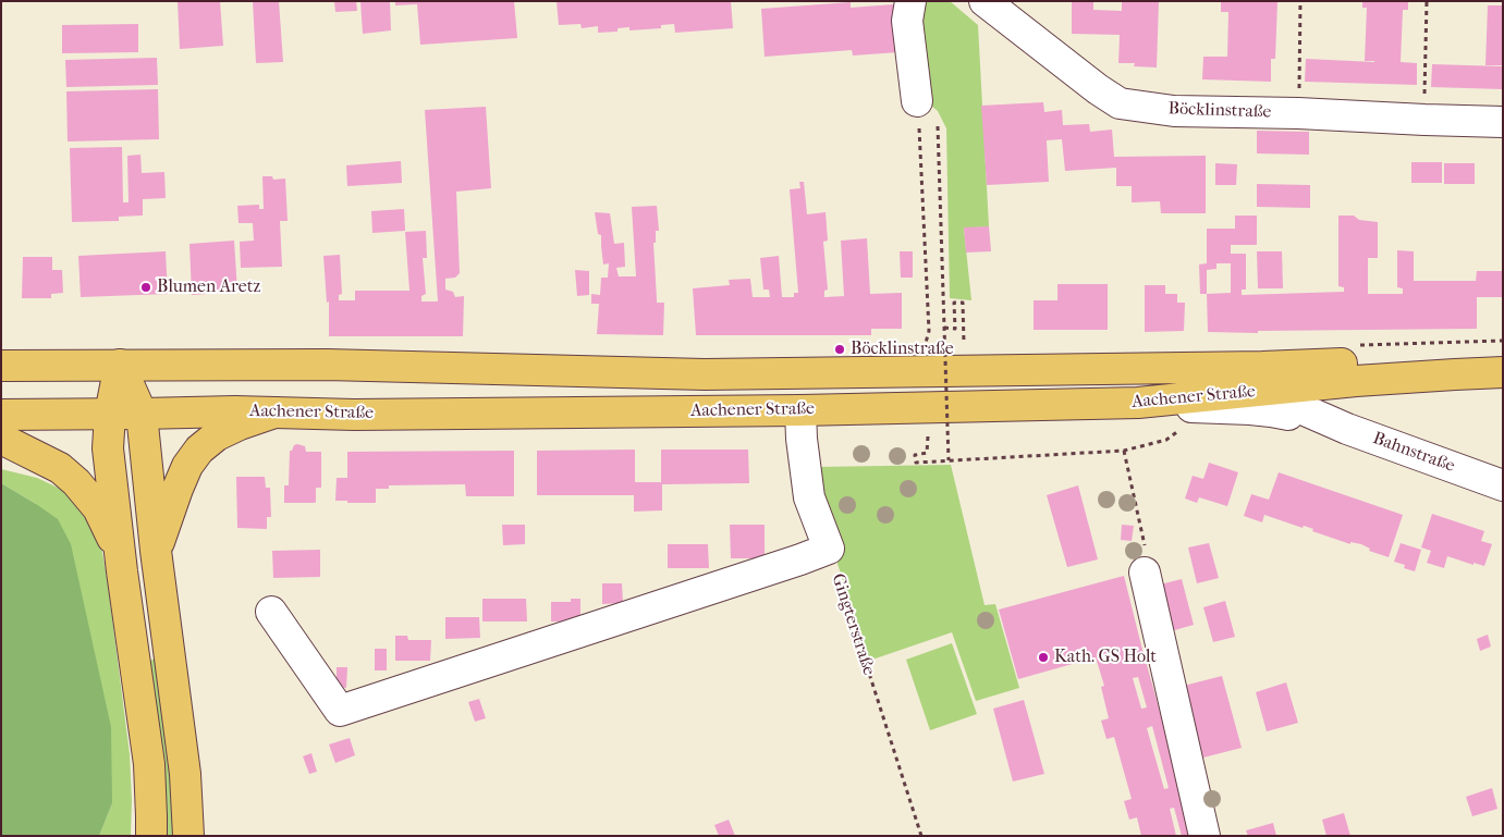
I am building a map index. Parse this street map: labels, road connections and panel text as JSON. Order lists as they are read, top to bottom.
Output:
{
  "streets": {
    "main road": ["Aachener Straße"],
    "street": ["Böcklinstraße", "Bahnstraße"],
    "path": ["Gingterstraße"]
  },
  "crossings": [
    ["Aachener Straße", "Bahnstraße"]
  ],
  "places": ["Blumen Aretz", "Böcklinstraße", "Kath. GS Holt"]
}
